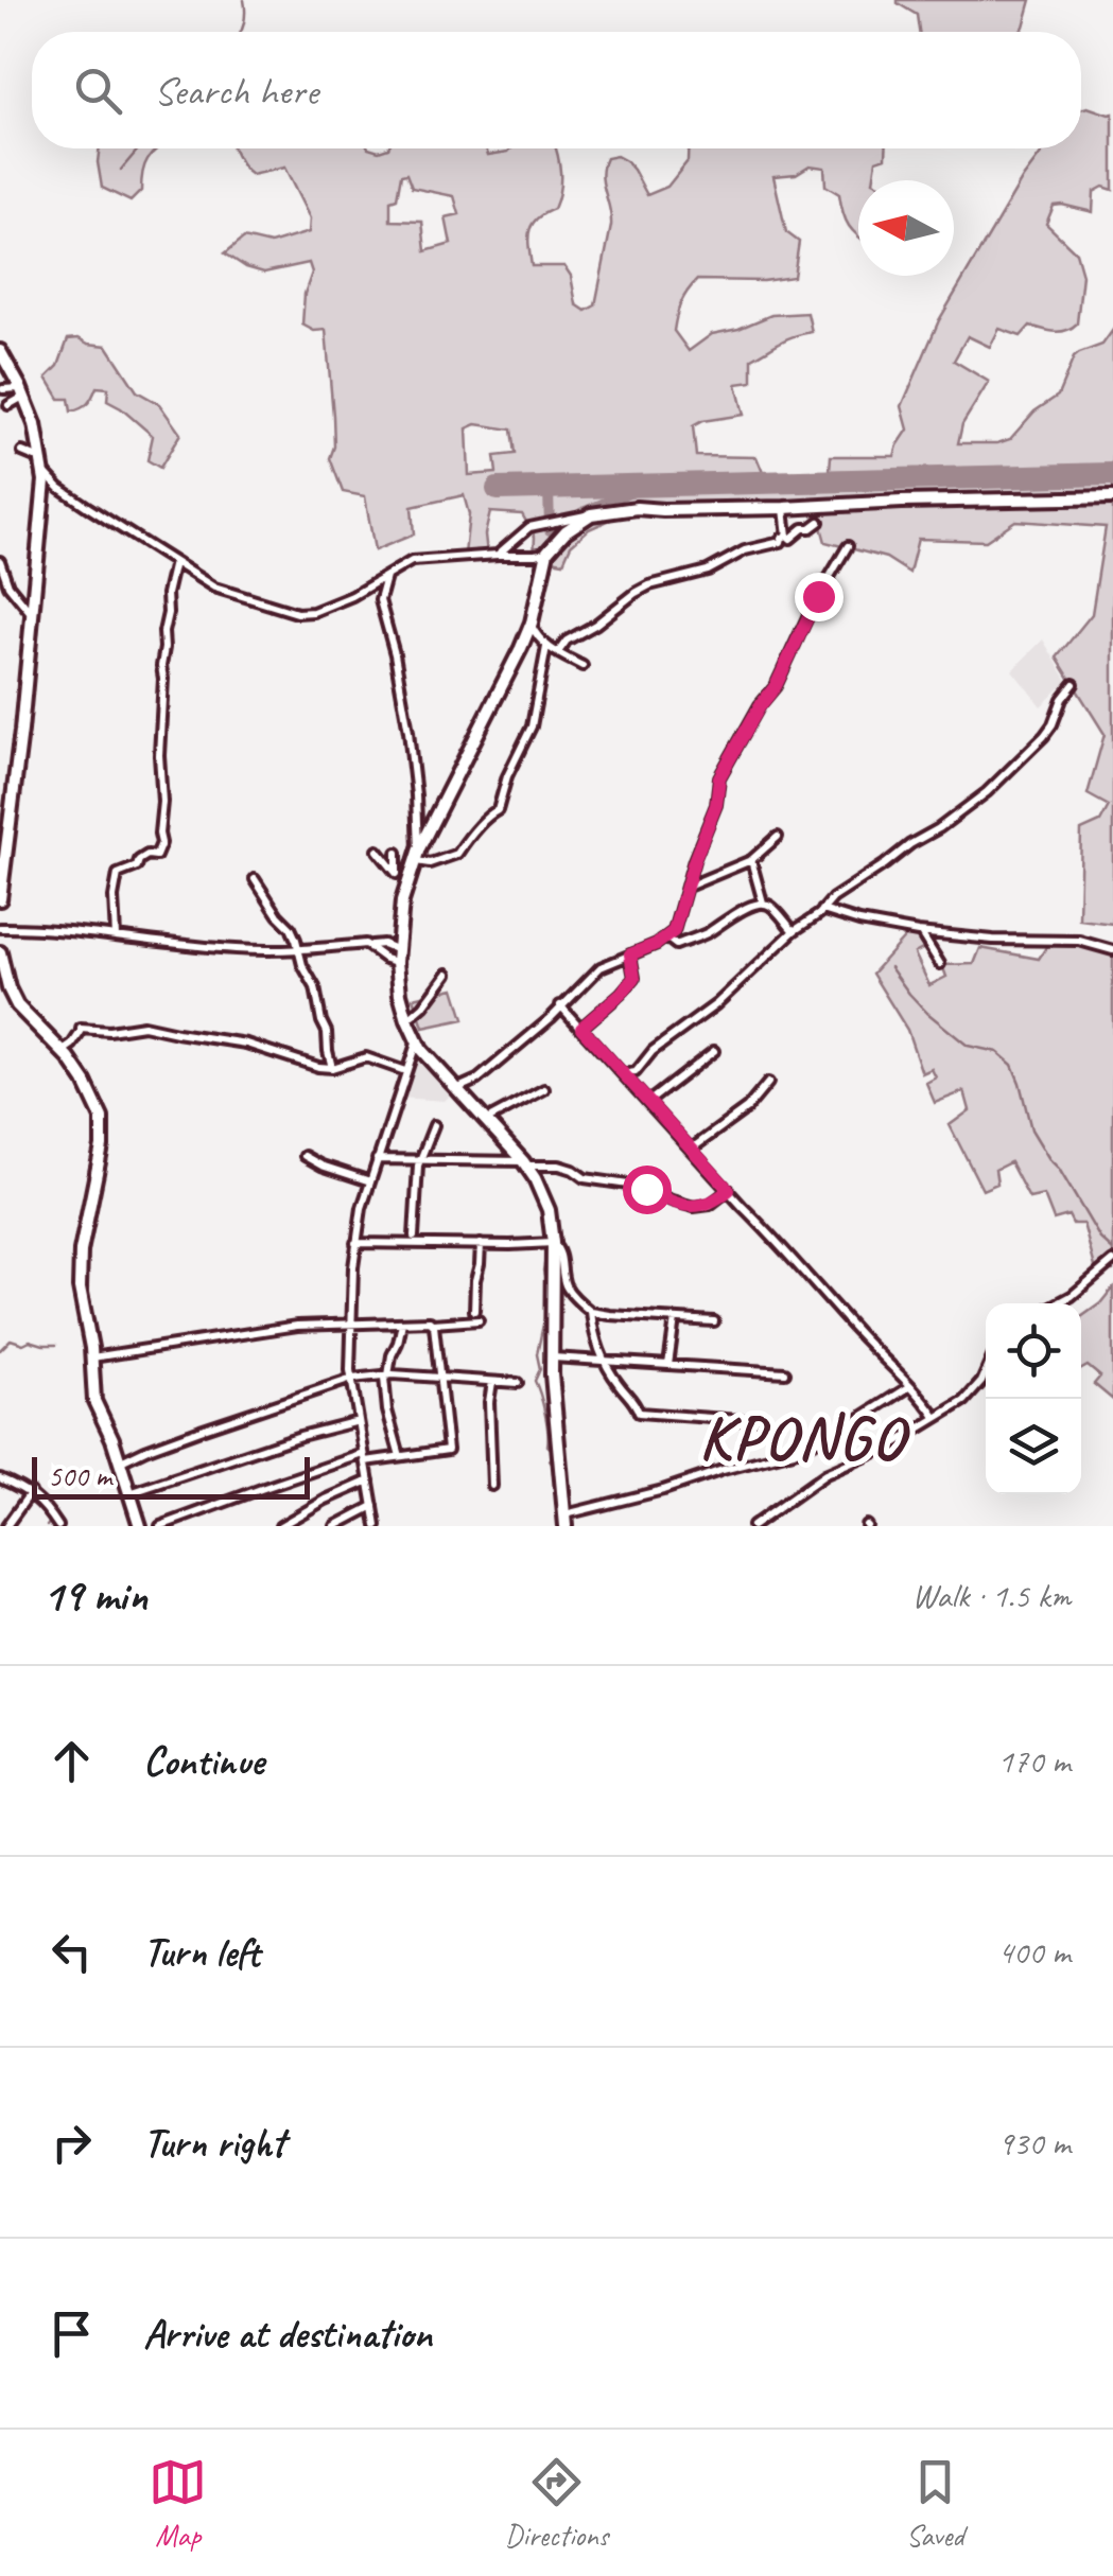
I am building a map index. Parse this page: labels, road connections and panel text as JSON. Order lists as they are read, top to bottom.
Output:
{
  "districts": ["KPONGO"],
  "scale_bar": "500 m",
  "north": "left",
  "page": {
    "search": "Search here",
    "scale": "500 m",
    "heading": ["19 min", "Walk · 1.5 km"],
    "list": [
      ["Continue", "170 m"],
      ["Turn left", "400 m"],
      ["Turn right", "930 m"],
      "Arrive at destination"
    ],
    "nav": ["Map", "Directions", "Saved"]
  }
}
